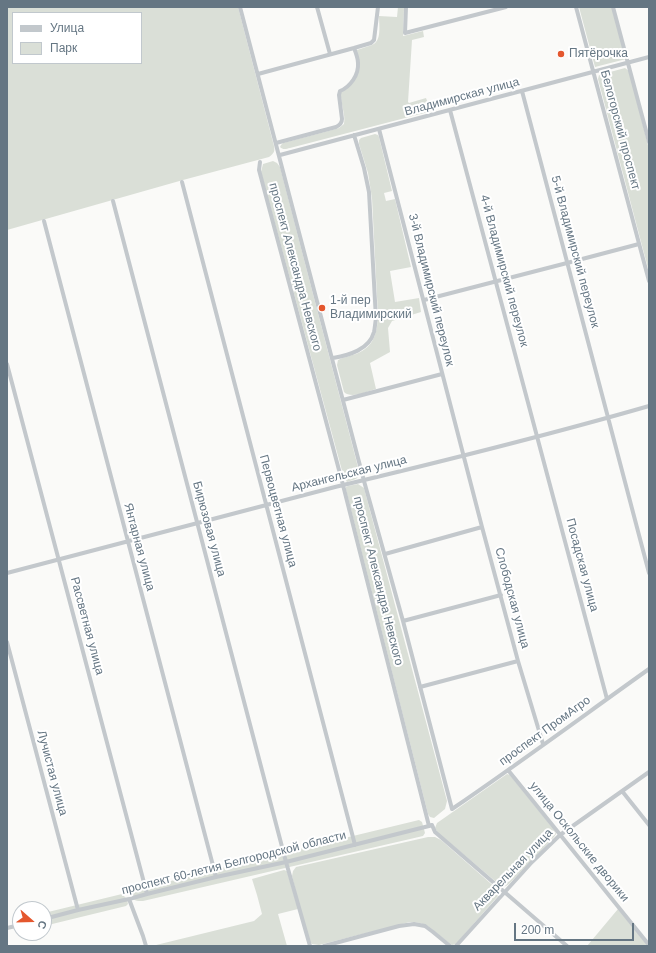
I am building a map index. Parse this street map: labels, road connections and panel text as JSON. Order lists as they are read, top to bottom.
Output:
{
  "streets": {
    "street": [
      "Владимирская улица",
      "Белогорский проспект",
      "5-й Владимирский переулок",
      "проспект Александра Невского",
      "4-й Владимирский переулок",
      "3-й Владимирский переулок",
      "Архангельская улица",
      "Первоцветная улица",
      "Бирюзовая улица",
      "Янтарная улица",
      "Посадская улица",
      "Слободская улица",
      "Рассветная улица",
      "проспект ПромАгро",
      "Лучистая улица",
      "улица Оскольские дворики",
      "проспект 60-летия Белгородской области",
      "Акварельная улица"
    ]
  },
  "crossings": [
    ["Владимирская улица", "Белогорский проспект"],
    ["Владимирская улица", "5-й Владимирский переулок"],
    ["Владимирская улица", "проспект Александра Невского"],
    ["Владимирская улица", "4-й Владимирский переулок"],
    ["Владимирская улица", "3-й Владимирский переулок"],
    ["5-й Владимирский переулок", "Архангельская улица"],
    ["проспект Александра Невского", "Архангельская улица"],
    ["проспект Александра Невского", "проспект ПромАгро"],
    ["проспект Александра Невского", "проспект 60-летия Белгородской области"],
    ["4-й Владимирский переулок", "Архангельская улица"],
    ["4-й Владимирский переулок", "Посадская улица"],
    ["3-й Владимирский переулок", "Архангельская улица"],
    ["3-й Владимирский переулок", "Слободская улица"],
    ["Архангельская улица", "Первоцветная улица"],
    ["Архангельская улица", "Бирюзовая улица"],
    ["Архангельская улица", "Янтарная улица"],
    ["Архангельская улица", "Посадская улица"],
    ["Архангельская улица", "Слободская улица"],
    ["Архангельская улица", "Рассветная улица"],
    ["Первоцветная улица", "проспект 60-летия Белгородской области"],
    ["Бирюзовая улица", "проспект 60-летия Белгородской области"],
    ["Янтарная улица", "проспект 60-летия Белгородской области"],
    ["Посадская улица", "проспект ПромАгро"],
    ["Слободская улица", "проспект ПромАгро"],
    ["Рассветная улица", "проспект 60-летия Белгородской области"],
    ["проспект ПромАгро", "улица Оскольские дворики"],
    ["Лучистая улица", "проспект 60-летия Белгородской области"],
    ["улица Оскольские дворики", "Акварельная улица"]
  ],
  "places": ["Пятёрочка", "1-й пер Владимирский"],
  "legend": ["Улица", "Парк"],
  "scale_bar": "200 m",
  "north": "right"
}
